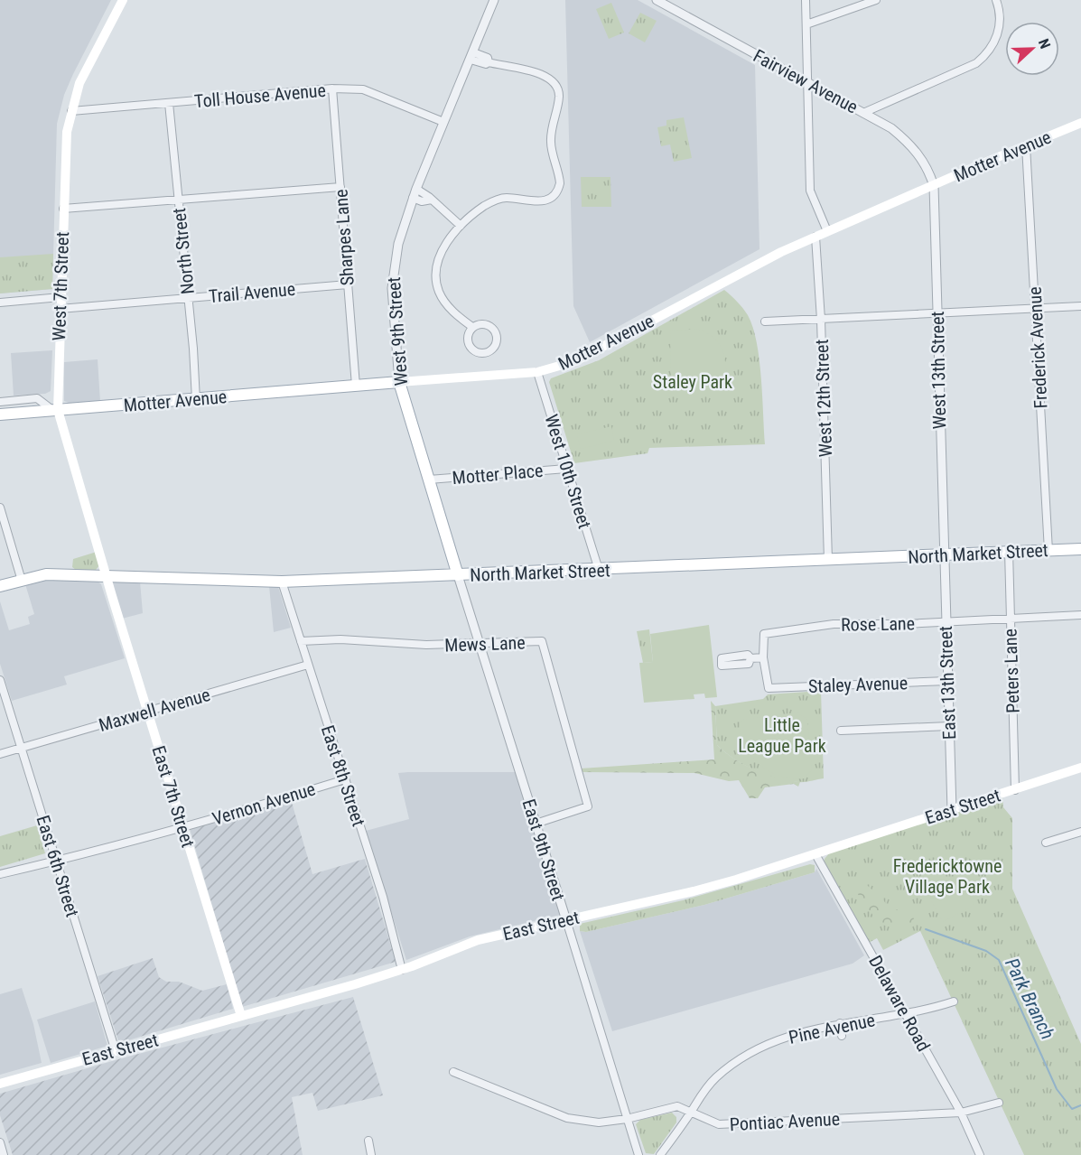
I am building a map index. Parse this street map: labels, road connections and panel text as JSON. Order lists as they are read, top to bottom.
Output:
{
  "streets": {
    "main road": [
      "Motter Avenue",
      "West 7th Street",
      "West 9th Street",
      "North Market Street",
      "East 7th Street",
      "East Street"
    ],
    "street": [
      "Fairview Avenue",
      "Toll House Avenue",
      "Sharpes Lane",
      "North Street",
      "Trail Avenue",
      "Frederick Avenue",
      "West 13th Street",
      "West 12th Street",
      "West 10th Street",
      "Motter Place",
      "Rose Lane",
      "Mews Lane",
      "Peters Lane",
      "East 13th Street",
      "Staley Avenue",
      "Maxwell Avenue",
      "East 8th Street",
      "Vernon Avenue",
      "East 9th Street",
      "East 6th Street",
      "Delaware Road",
      "Pine Avenue",
      "Pontiac Avenue"
    ]
  },
  "crossings": [
    ["Fairview Avenue", "Motter Avenue"],
    ["Fairview Avenue", "West 13th Street"],
    ["Toll House Avenue", "Sharpes Lane"],
    ["Toll House Avenue", "North Street"],
    ["Toll House Avenue", "West 7th Street"],
    ["Toll House Avenue", "West 9th Street"],
    ["Motter Avenue", "Sharpes Lane"],
    ["Motter Avenue", "North Street"],
    ["Motter Avenue", "West 7th Street"],
    ["Motter Avenue", "West 9th Street"],
    ["Motter Avenue", "Frederick Avenue"],
    ["Motter Avenue", "West 13th Street"],
    ["Motter Avenue", "West 12th Street"],
    ["Motter Avenue", "West 10th Street"],
    ["Sharpes Lane", "Trail Avenue"],
    ["North Street", "Trail Avenue"],
    ["West 7th Street", "Trail Avenue"],
    ["West 7th Street", "North Market Street"],
    ["West 7th Street", "East 7th Street"],
    ["West 9th Street", "Motter Place"],
    ["West 9th Street", "North Market Street"],
    ["West 9th Street", "East 9th Street"],
    ["Frederick Avenue", "North Market Street"],
    ["West 13th Street", "North Market Street"],
    ["West 13th Street", "East 13th Street"],
    ["West 12th Street", "North Market Street"],
    ["West 10th Street", "Motter Place"],
    ["West 10th Street", "North Market Street"],
    ["North Market Street", "Peters Lane"],
    ["North Market Street", "East 13th Street"],
    ["North Market Street", "East 8th Street"],
    ["North Market Street", "East 7th Street"],
    ["North Market Street", "East 9th Street"],
    ["Rose Lane", "Peters Lane"],
    ["Rose Lane", "East 13th Street"],
    ["Rose Lane", "Staley Avenue"],
    ["Mews Lane", "East 8th Street"],
    ["Mews Lane", "East 9th Street"],
    ["Peters Lane", "East Street"],
    ["East 13th Street", "Staley Avenue"],
    ["East 13th Street", "East Street"],
    ["Maxwell Avenue", "East 8th Street"],
    ["Maxwell Avenue", "East 7th Street"],
    ["Maxwell Avenue", "East 6th Street"],
    ["East 8th Street", "Vernon Avenue"],
    ["East 8th Street", "East Street"],
    ["East 7th Street", "Vernon Avenue"],
    ["East 7th Street", "East Street"],
    ["Vernon Avenue", "East 6th Street"],
    ["East Street", "East 9th Street"],
    ["East Street", "East 6th Street"],
    ["East Street", "Delaware Road"],
    ["East 9th Street", "Pontiac Avenue"],
    ["Delaware Road", "Pine Avenue"],
    ["Delaware Road", "Pontiac Avenue"],
    ["Pine Avenue", "Pontiac Avenue"]
  ],
  "water": ["Park Branch"],
  "parks": ["Staley Park", "Little League Park", "Fredericktowne Village Park"],
  "north": "right"
}
